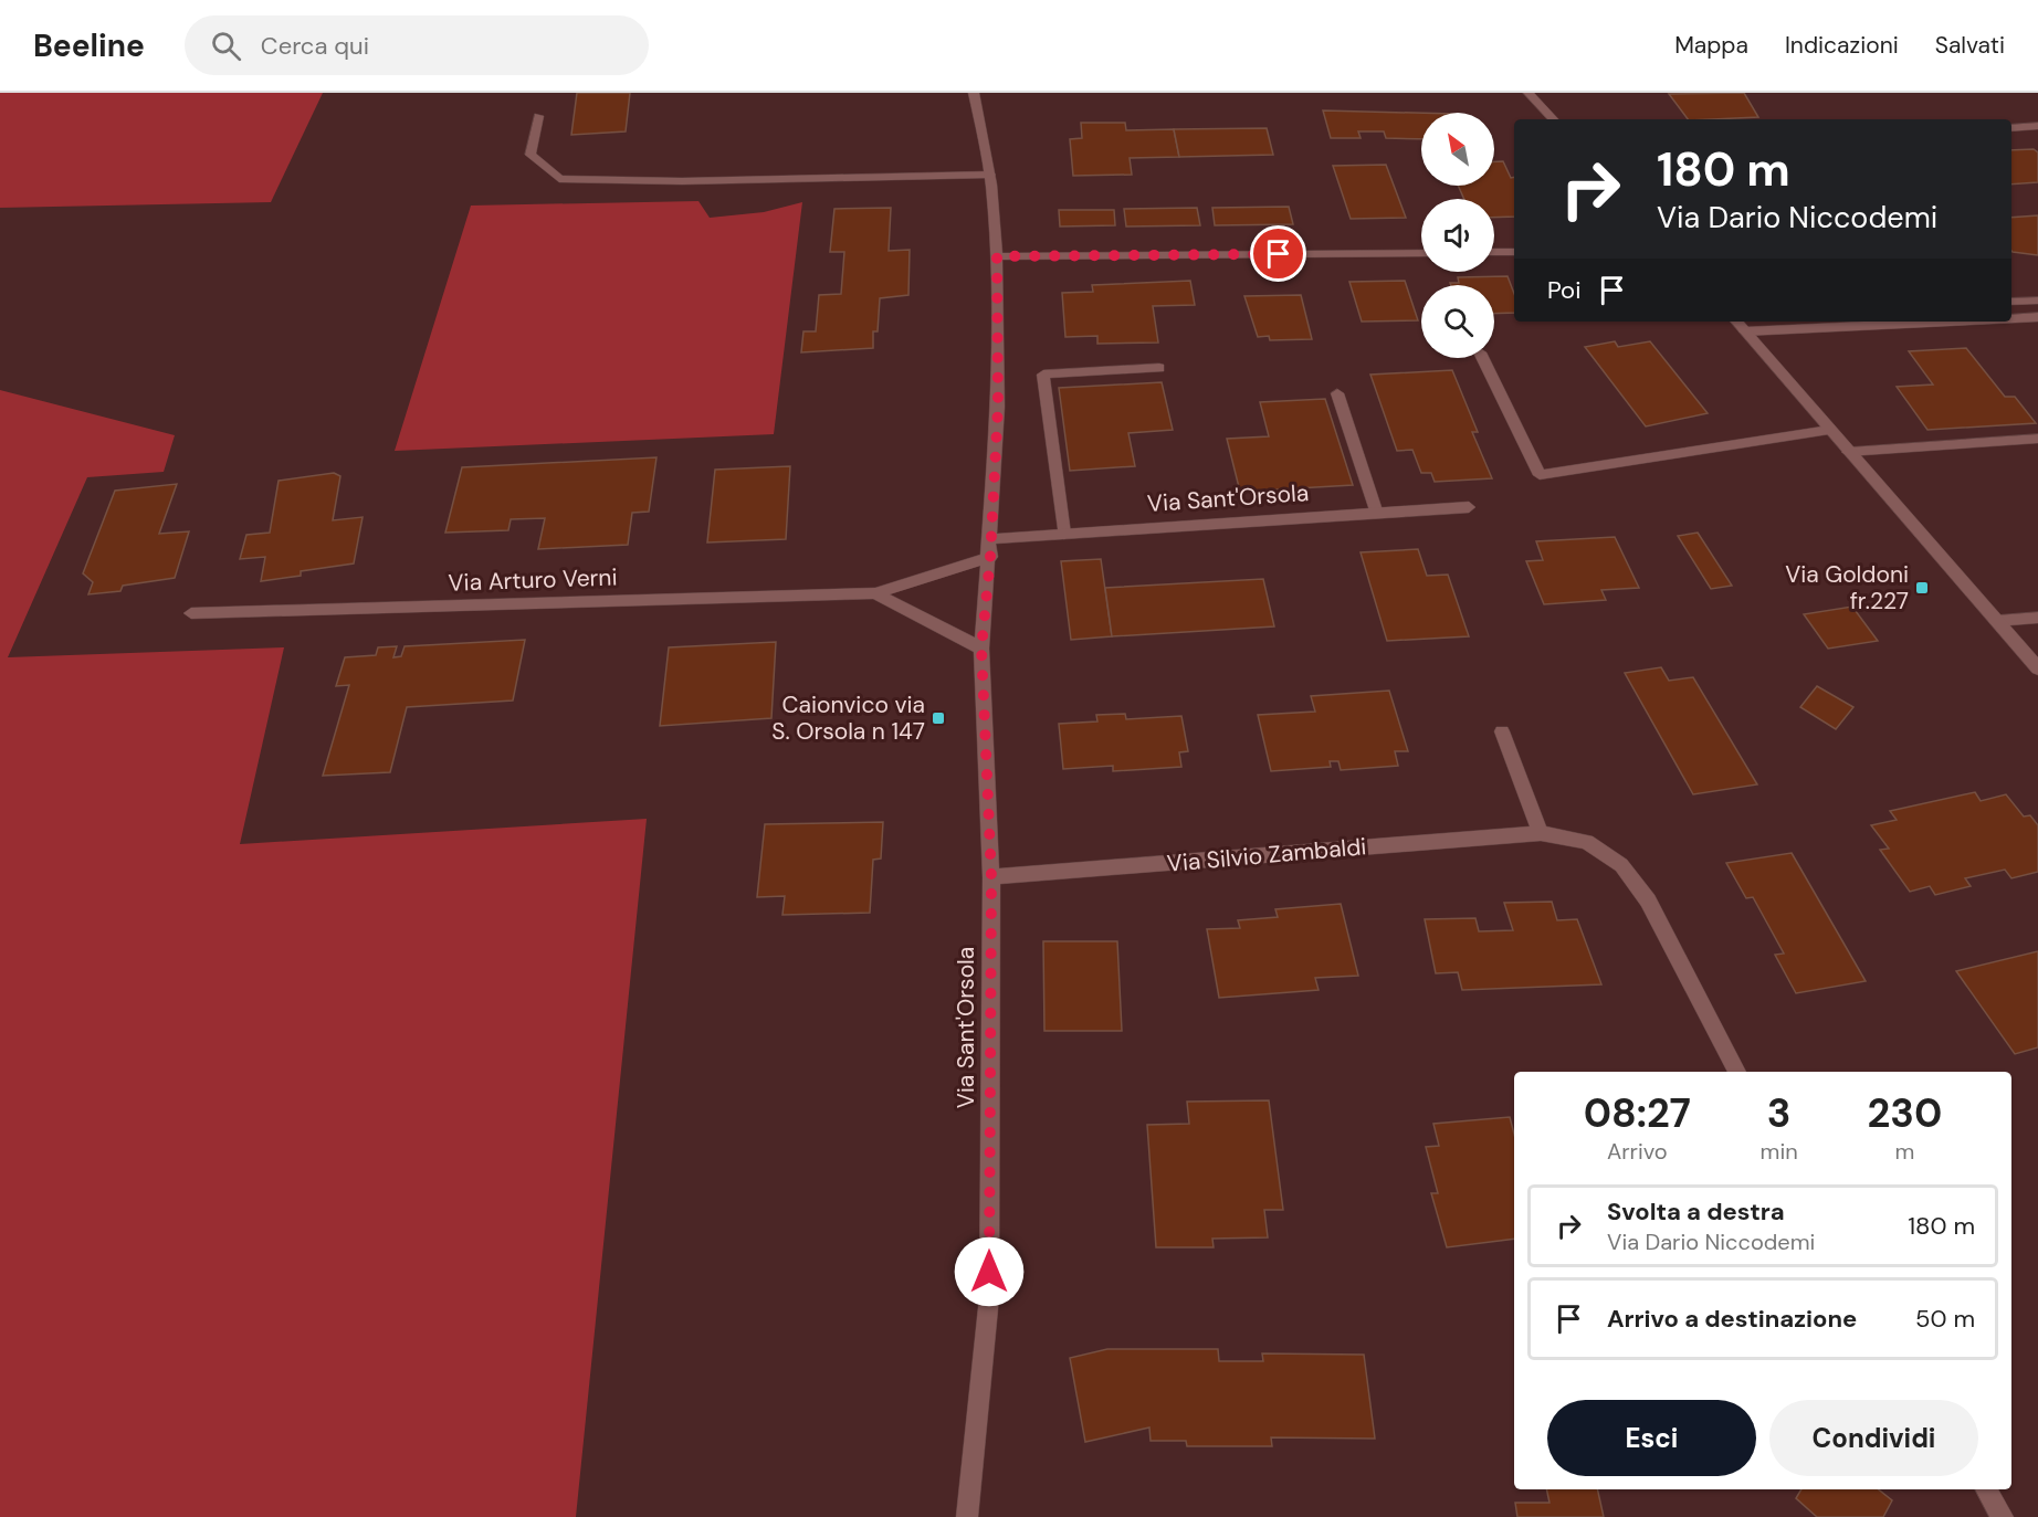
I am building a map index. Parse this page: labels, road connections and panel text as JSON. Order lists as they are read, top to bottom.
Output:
{
  "streets": {
    "street": ["Via Sant'Orsola", "Via Arturo Verni", "Via Silvio Zambaldi"]
  },
  "crossings": [
    ["Via Sant'Orsola", "Via Arturo Verni"],
    ["Via Sant'Orsola", "Via Silvio Zambaldi"]
  ],
  "places": {
    "transit": ["Via Goldoni fr.227", "Caionvico via S. Orsola n 147"]
  },
  "north": "top left",
  "page": {
    "header": "Beeline",
    "search": "Cerca qui",
    "nav": ["Mappa", "Indicazioni", "Salvati"],
    "turn": ["180 m", "Via Dario Niccodemi"],
    "then": "Poi",
    "eta": [
      "08:27",
      "Arrivo",
      "3",
      "min",
      "230",
      "m"
    ],
    "list": [
      {
        "name": "Svolta a destra",
        "note": "Via Dario Niccodemi",
        "value": "180 m"
      },
      {
        "name": "Arrivo a destinazione",
        "value": "50 m"
      }
    ],
    "buttons": ["Esci", "Condividi"]
  }
}
